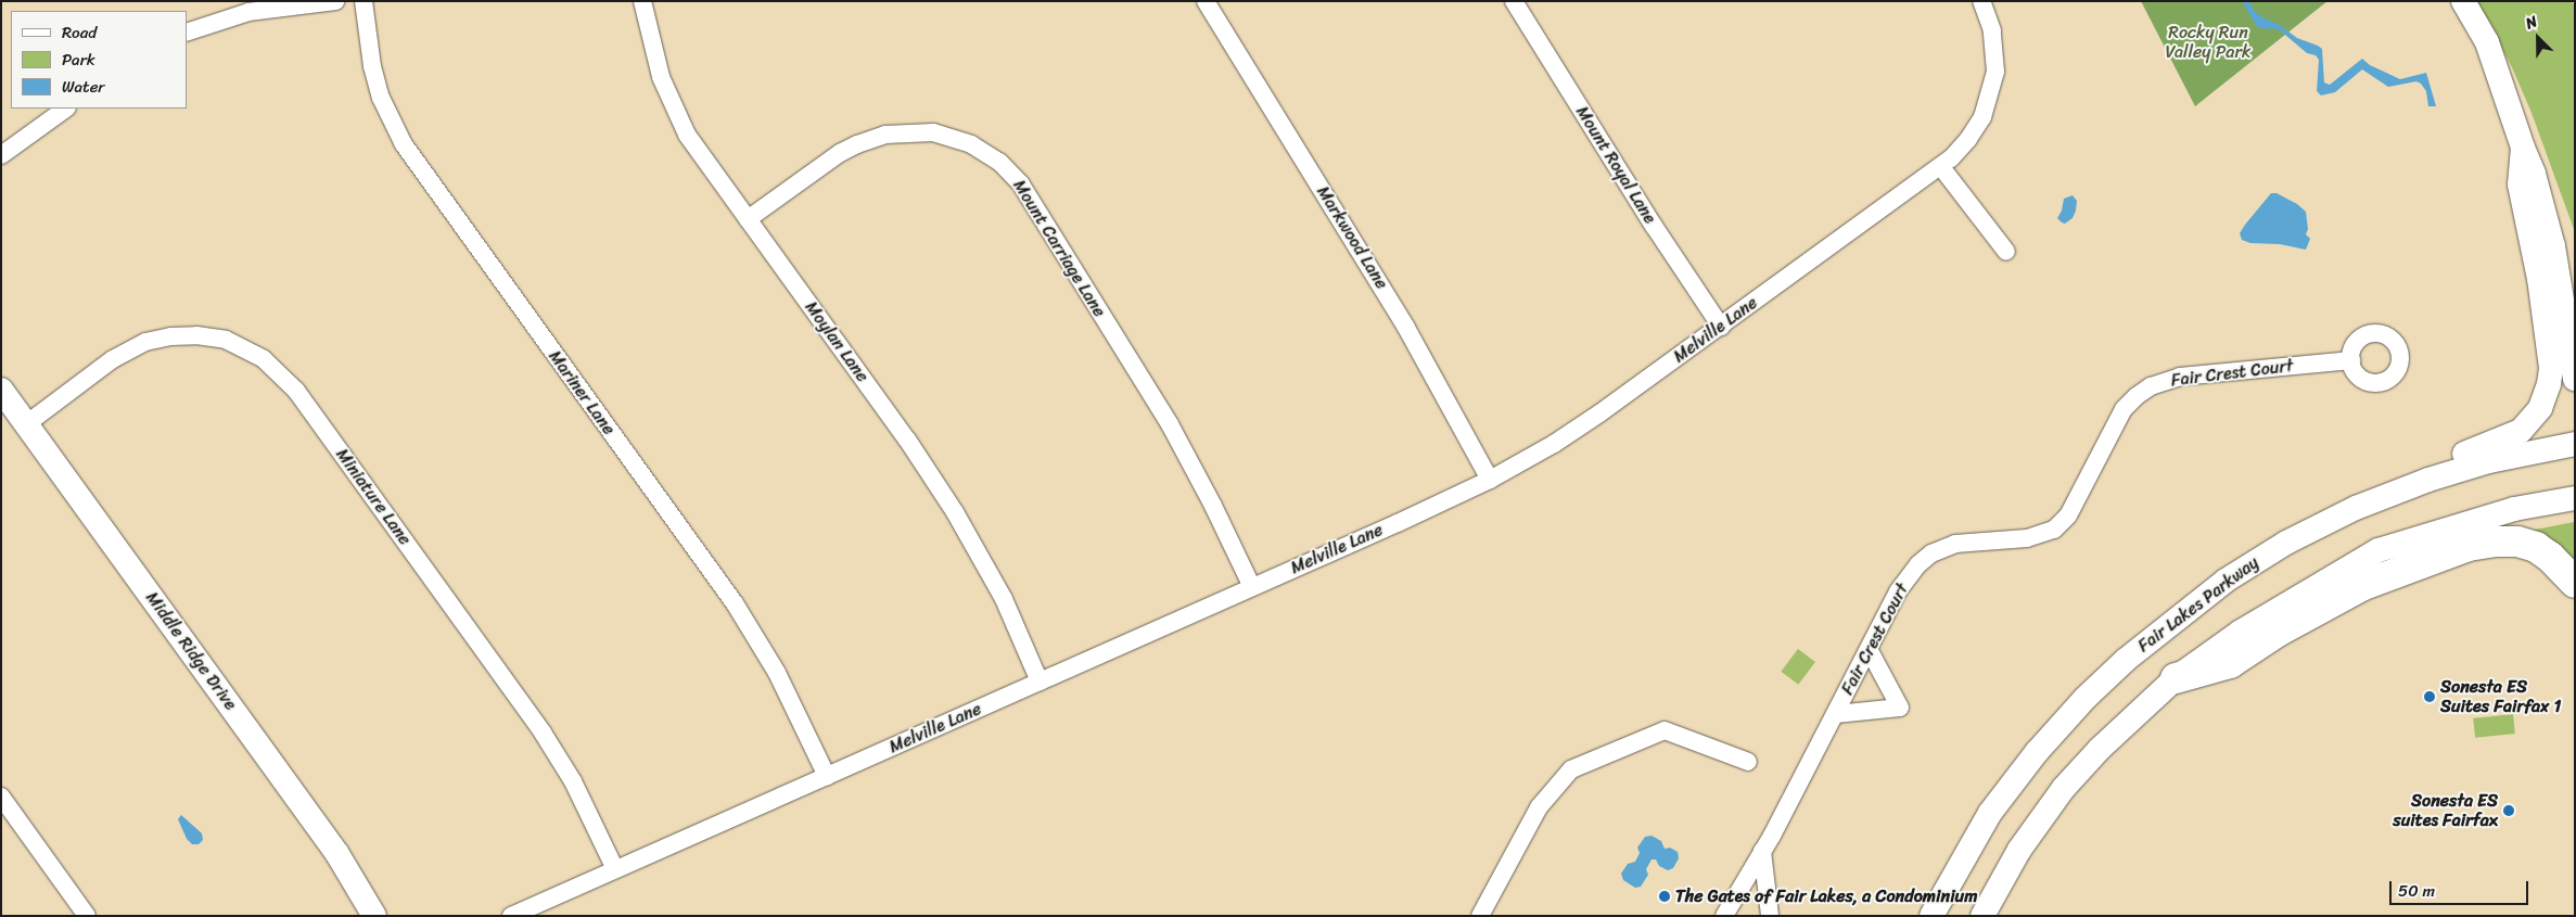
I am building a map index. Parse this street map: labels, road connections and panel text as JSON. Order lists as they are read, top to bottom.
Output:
{
  "streets": {
    "main road": ["Fair Lakes Parkway", "Middle Ridge Drive"],
    "street": [
      "Mount Royal Lane",
      "Markwood Lane",
      "Mount Carriage Lane",
      "Melville Lane",
      "Moylan Lane",
      "Fair Crest Court",
      "Mariner Lane",
      "Miniature Lane"
    ]
  },
  "crossings": [
    ["Mount Royal Lane", "Melville Lane"],
    ["Markwood Lane", "Melville Lane"],
    ["Mount Carriage Lane", "Melville Lane"],
    ["Mount Carriage Lane", "Moylan Lane"],
    ["Melville Lane", "Moylan Lane"],
    ["Melville Lane", "Mariner Lane"],
    ["Melville Lane", "Miniature Lane"],
    ["Miniature Lane", "Middle Ridge Drive"]
  ],
  "parks": ["Rocky Run Valley Park"],
  "places": ["Sonesta ES Suites Fairfax 1", "Sonesta ES suites Fairfax", "The Gates of Fair Lakes, a Condominium"],
  "legend": ["Road", "Park", "Water"],
  "scale_bar": "50 m",
  "north": "top left"
}
